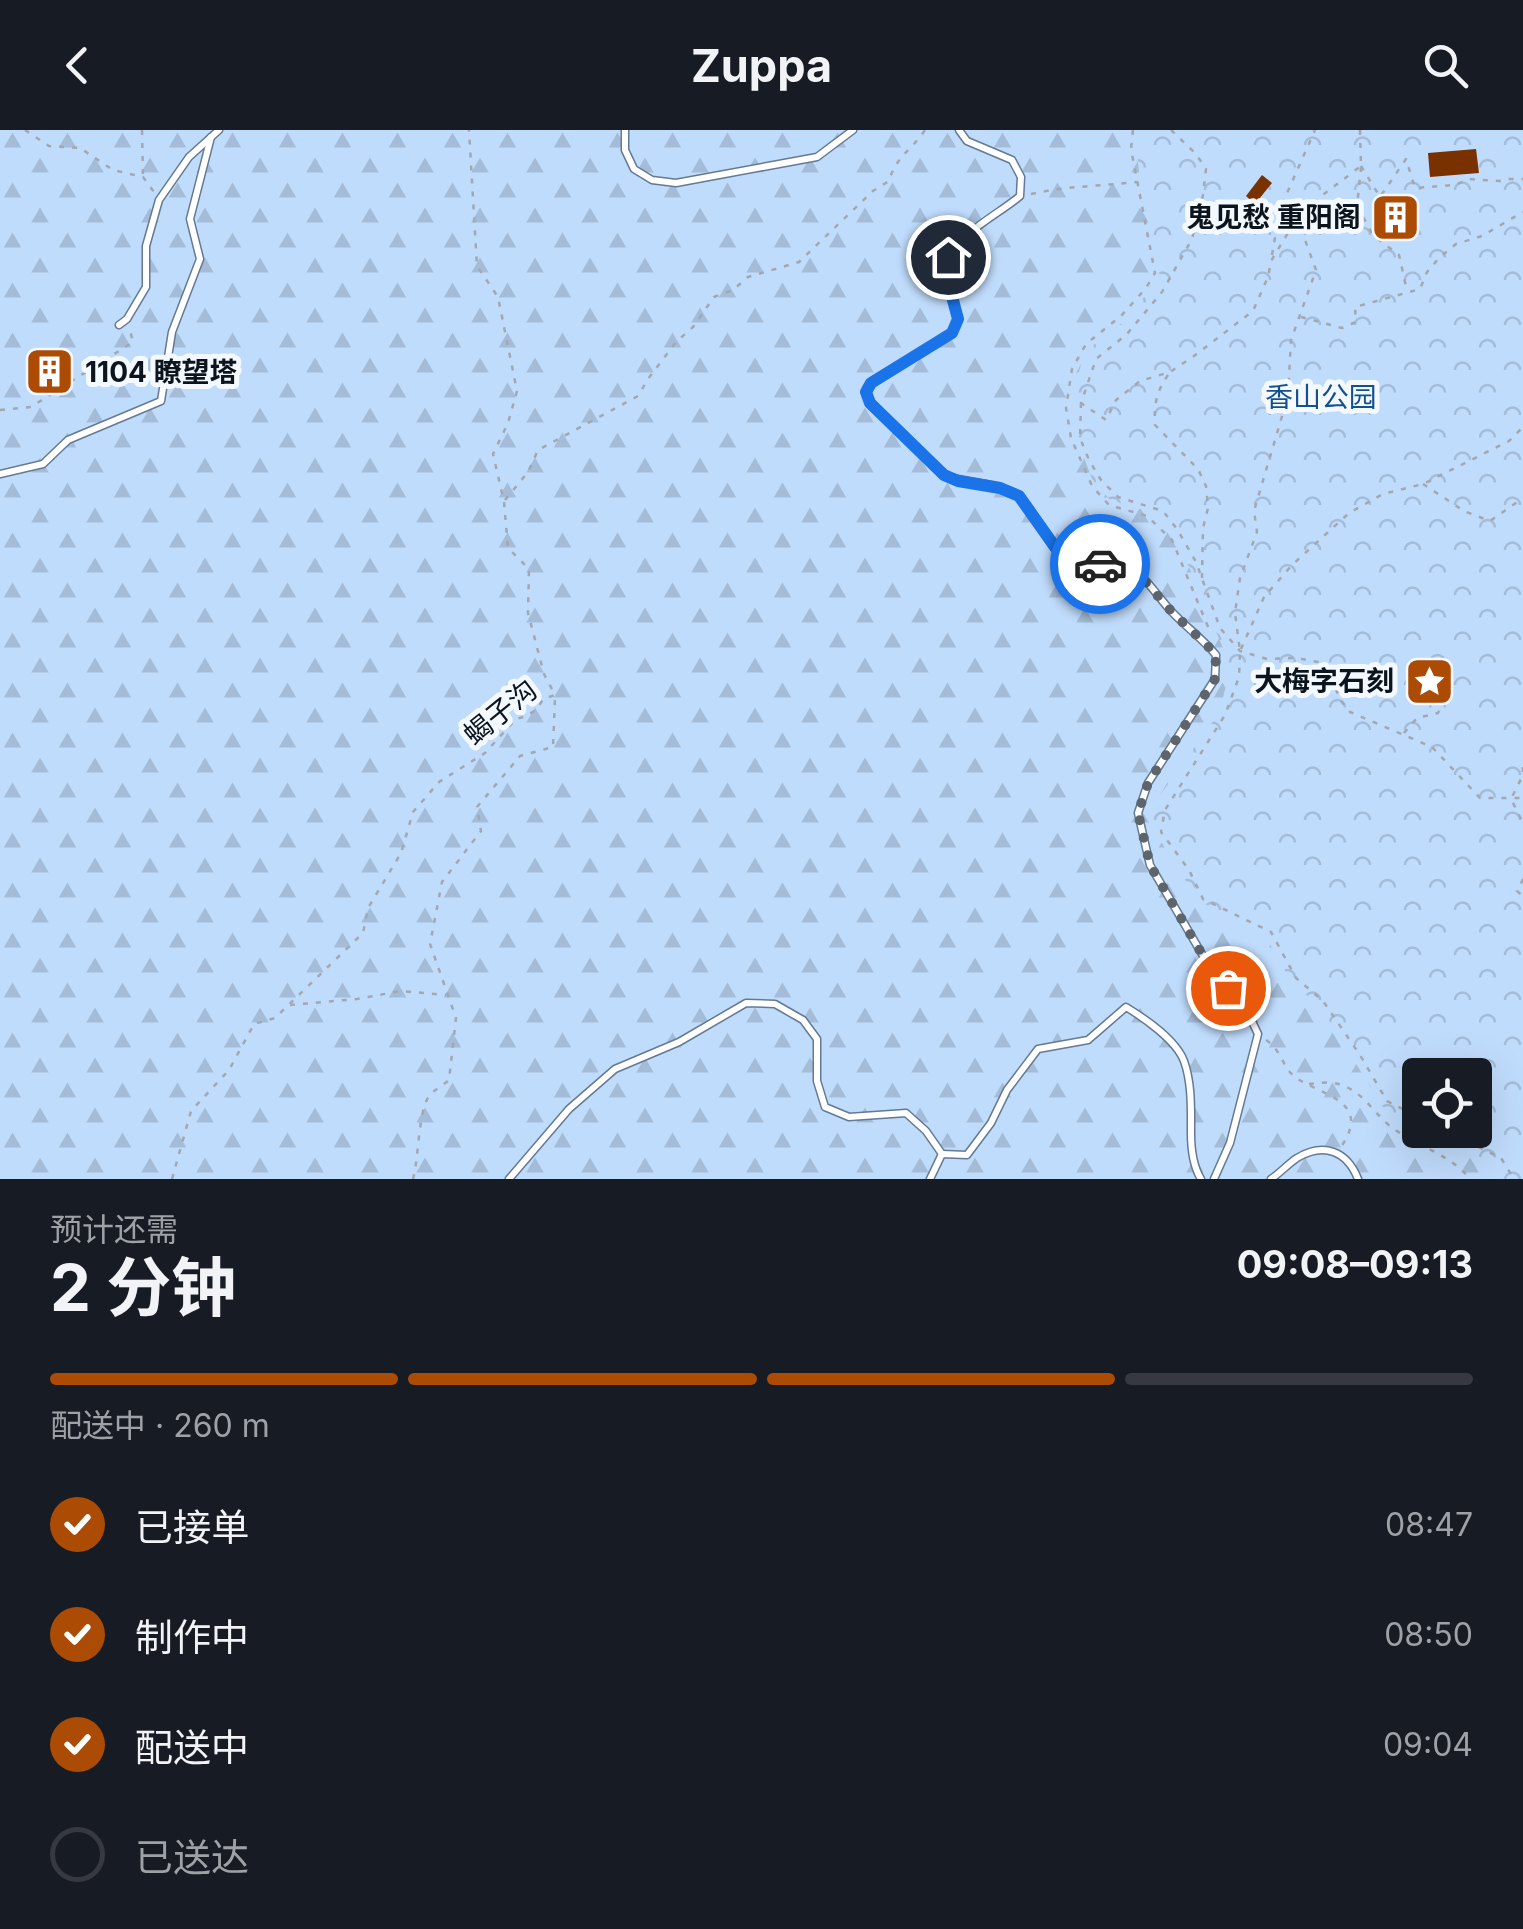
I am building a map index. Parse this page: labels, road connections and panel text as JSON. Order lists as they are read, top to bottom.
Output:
{
  "streets": {
    "path": ["蝎子沟"]
  },
  "parks": ["香山公园"],
  "places": {
    "building": ["鬼见愁 重阳阁", "1104 瞭望塔"],
    "place": ["大梅字石刻"]
  },
  "page": {
    "header": "Zuppa",
    "heading": ["2 分钟", "预计还需", "09:08–09:13"],
    "bar": "配送中 · 260 m",
    "list": [
      ["已接单", "08:47"],
      ["制作中", "08:50"],
      ["配送中", "09:04"],
      "已送达"
    ]
  }
}
